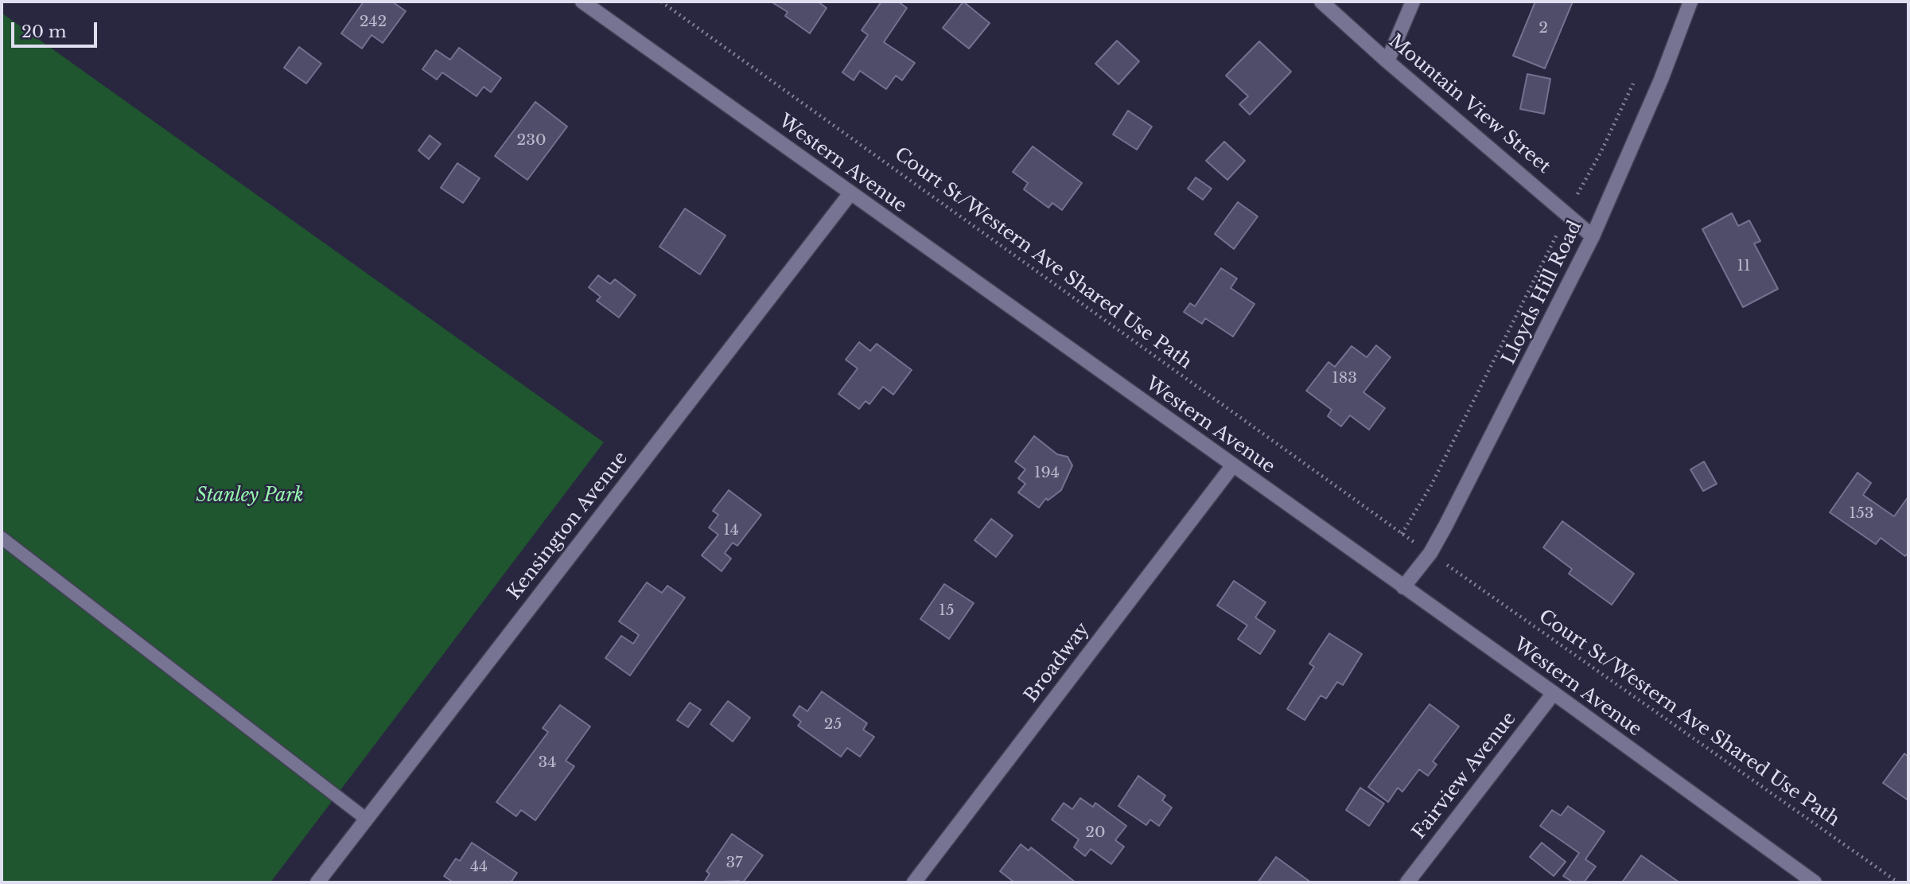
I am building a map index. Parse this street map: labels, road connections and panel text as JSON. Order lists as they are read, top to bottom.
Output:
{
  "streets": {
    "main road": [
      "Mountain View Street",
      "Western Avenue",
      "Lloyds Hill Road",
      "Kensington Avenue",
      "Broadway",
      "Fairview Avenue"
    ],
    "path": ["Court St/Western Ave Shared Use Path"]
  },
  "crossings": [
    ["Mountain View Street", "Lloyds Hill Road"],
    ["Western Avenue", "Lloyds Hill Road"],
    ["Western Avenue", "Kensington Avenue"],
    ["Western Avenue", "Broadway"],
    ["Western Avenue", "Fairview Avenue"]
  ],
  "parks": ["Stanley Park"],
  "house_numbers": [
    "242",
    "2",
    "230",
    "11",
    "183",
    "194",
    "153",
    "14",
    "15",
    "25",
    "34",
    "20",
    "37",
    "44"
  ],
  "scale_bar": "20 m"
}
